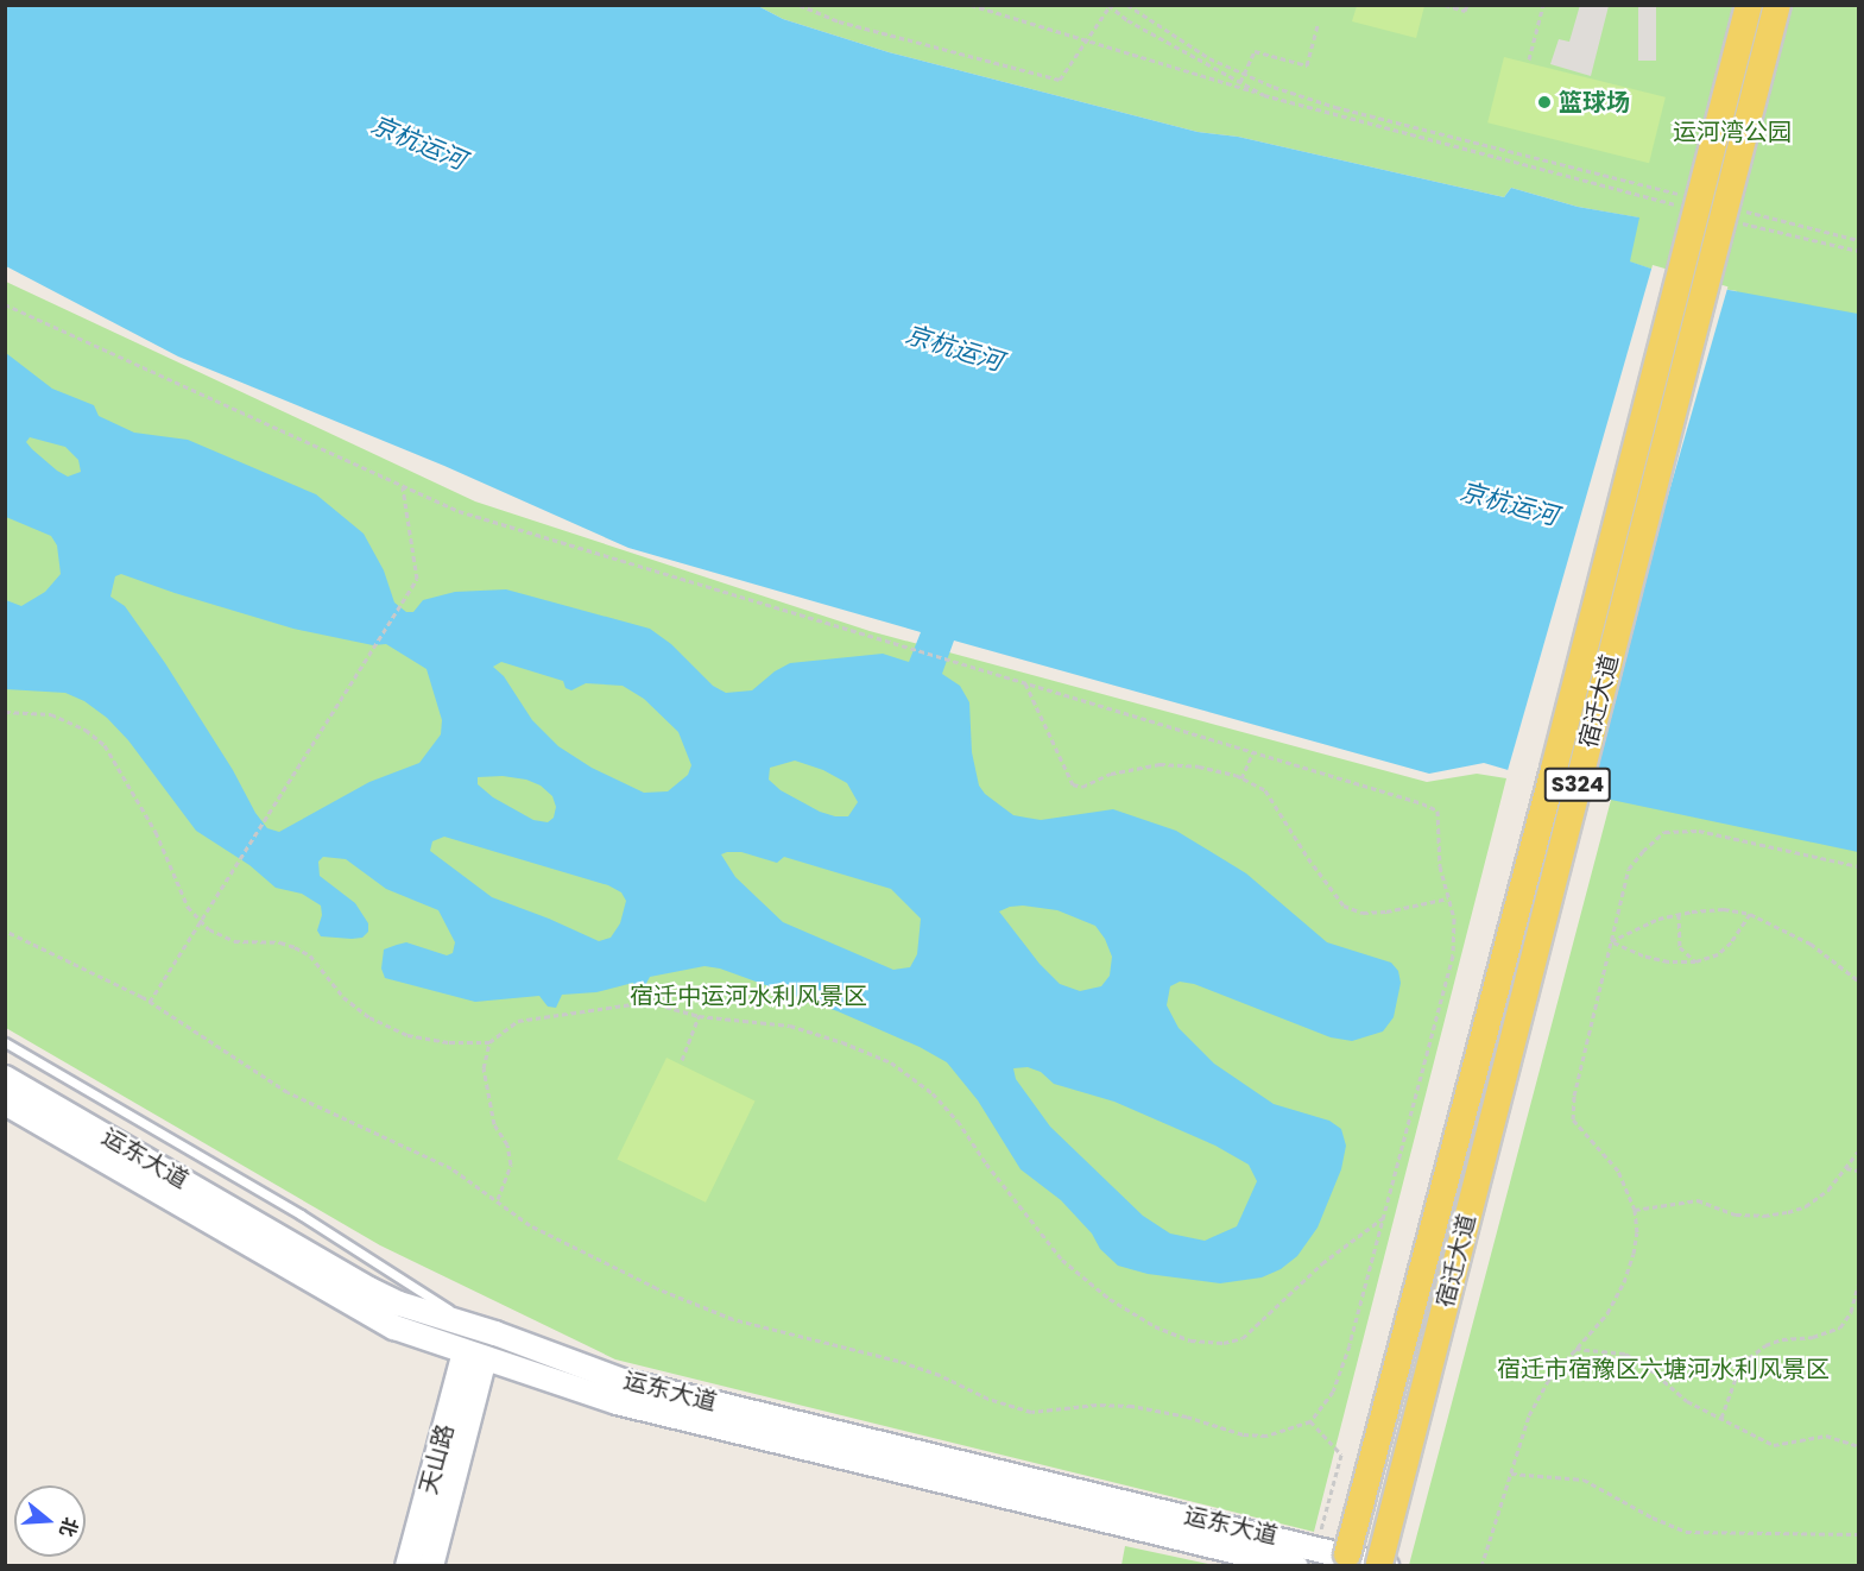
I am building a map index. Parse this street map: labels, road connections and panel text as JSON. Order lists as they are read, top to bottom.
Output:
{
  "streets": {
    "main road": [
      "宿迁大道",
      "S324",
      "运东大道",
      "天山路"
    ]
  },
  "crossings": [
    ["宿迁大道", "运东大道"],
    ["运东大道", "天山路"]
  ],
  "water": ["京杭运河"],
  "parks": ["运河湾公园", "宿迁中运河水利风景区", "宿迁市宿豫区六塘河水利风景区"],
  "places": ["篮球场"],
  "north": "right"
}
